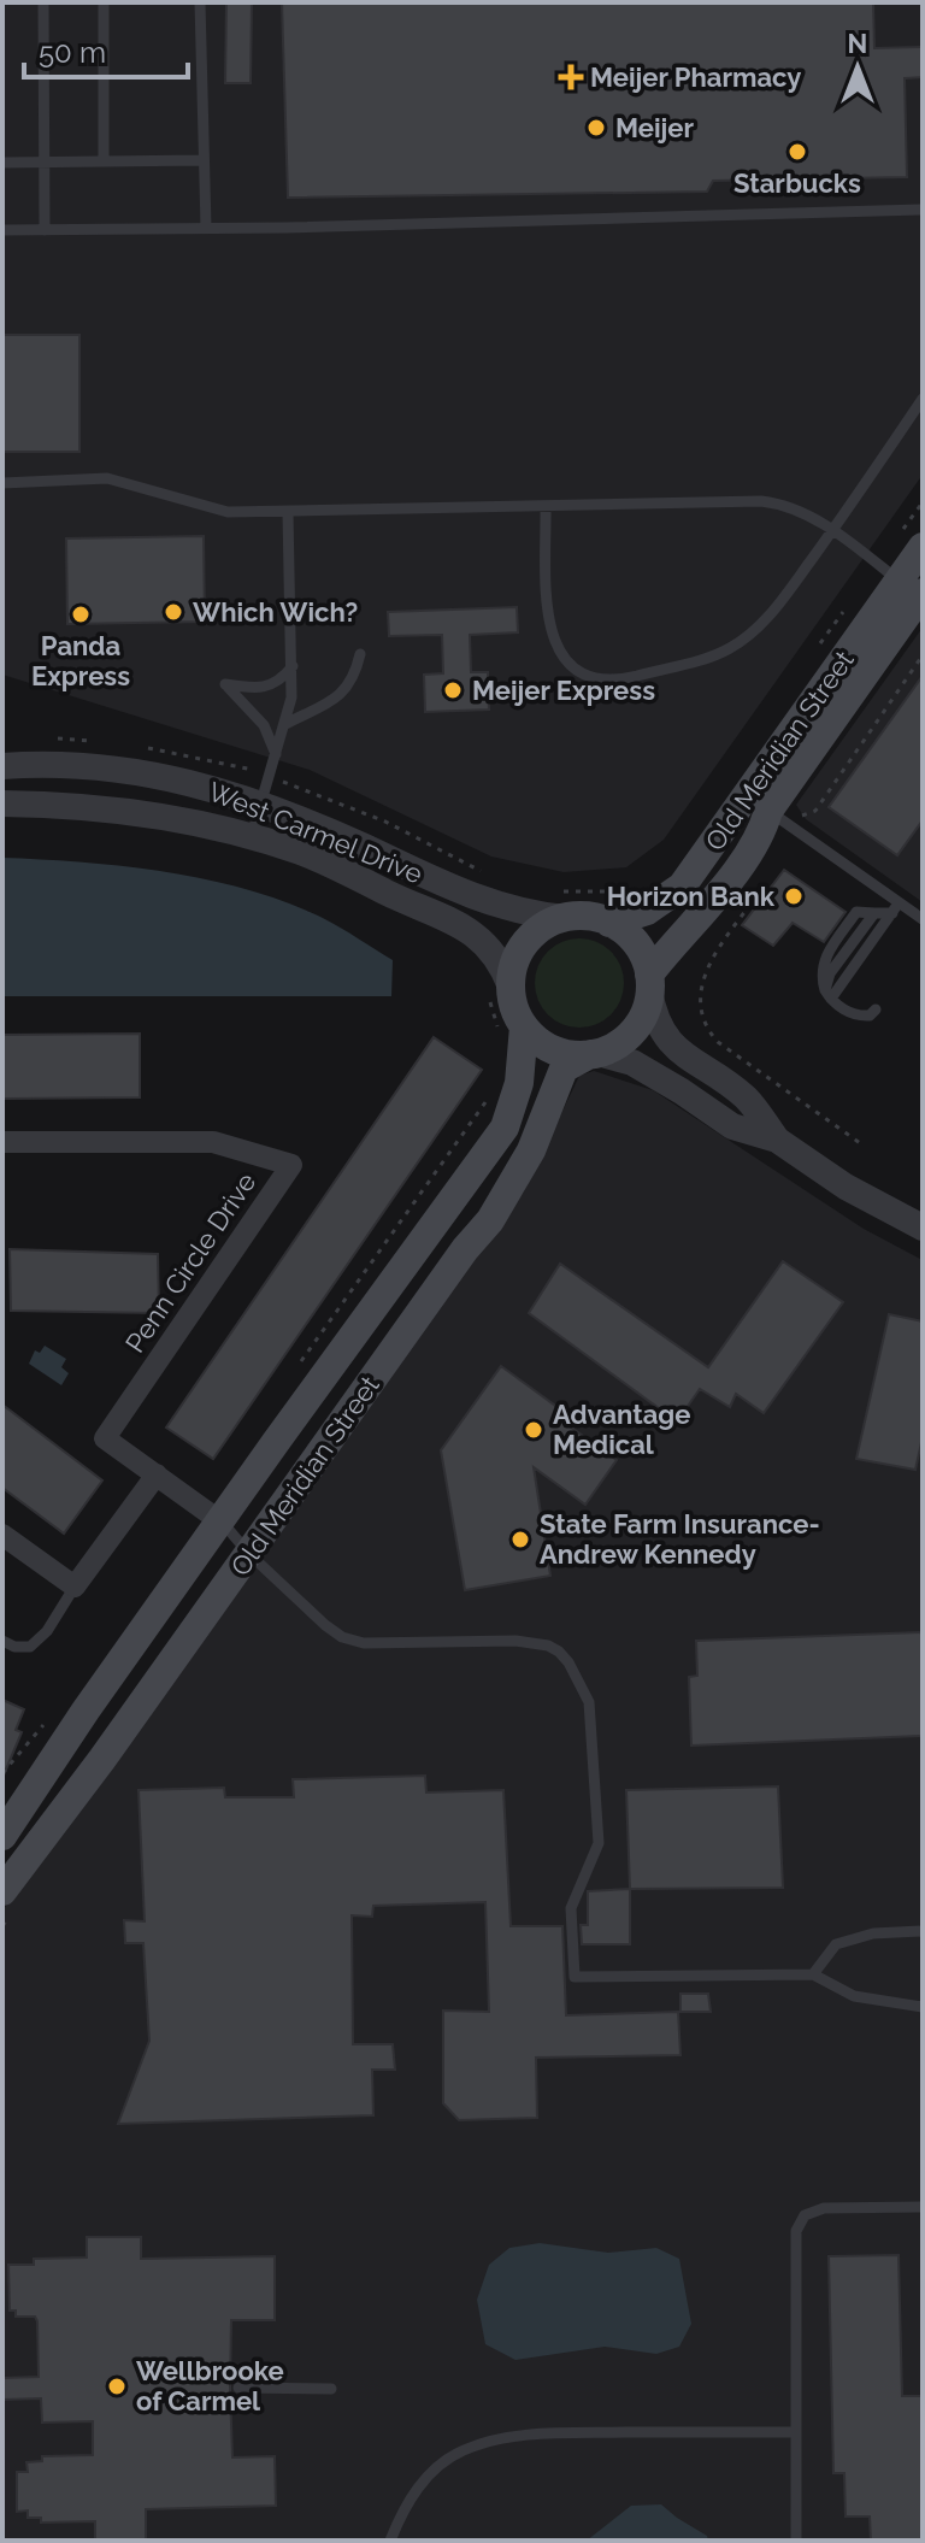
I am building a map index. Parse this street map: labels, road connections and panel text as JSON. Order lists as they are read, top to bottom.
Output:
{
  "streets": {
    "main road": ["Old Meridian Street"],
    "street": ["West Carmel Drive", "Penn Circle Drive"]
  },
  "crossings": [
    ["Old Meridian Street", "West Carmel Drive"],
    ["Old Meridian Street", "Penn Circle Drive"]
  ],
  "places": {
    "health": ["Meijer Pharmacy"],
    "other": [
      "Meijer",
      "Starbucks",
      "Which Wich?",
      "Panda Express",
      "Meijer Express",
      "Horizon Bank",
      "Advantage Medical",
      "State Farm Insurance- Andrew Kennedy",
      "Wellbrooke of Carmel"
    ]
  },
  "scale_bar": "50 m",
  "north": "top"
}
